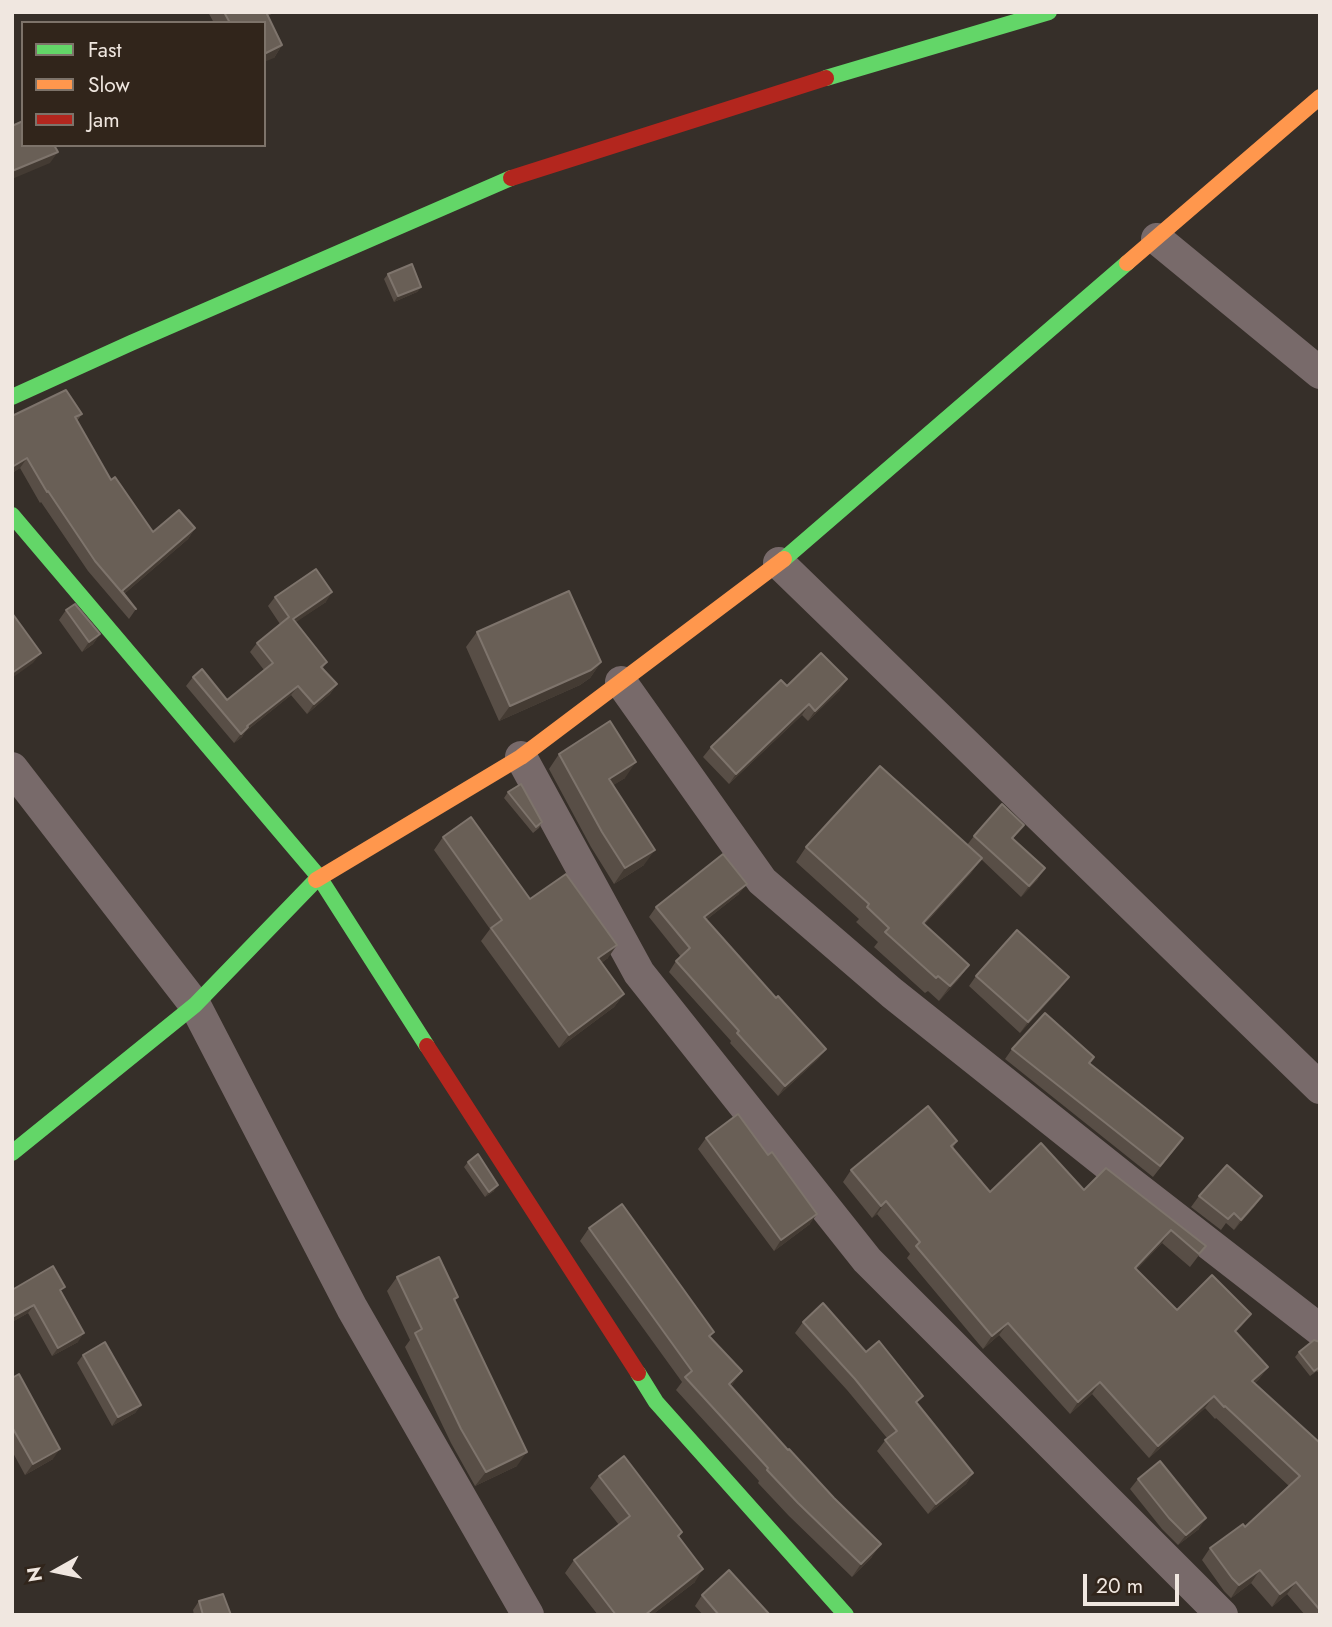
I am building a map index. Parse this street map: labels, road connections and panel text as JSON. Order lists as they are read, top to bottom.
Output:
{
  "legend": ["Fast", "Slow", "Jam"],
  "scale_bar": "20 m",
  "north": "left"
}
